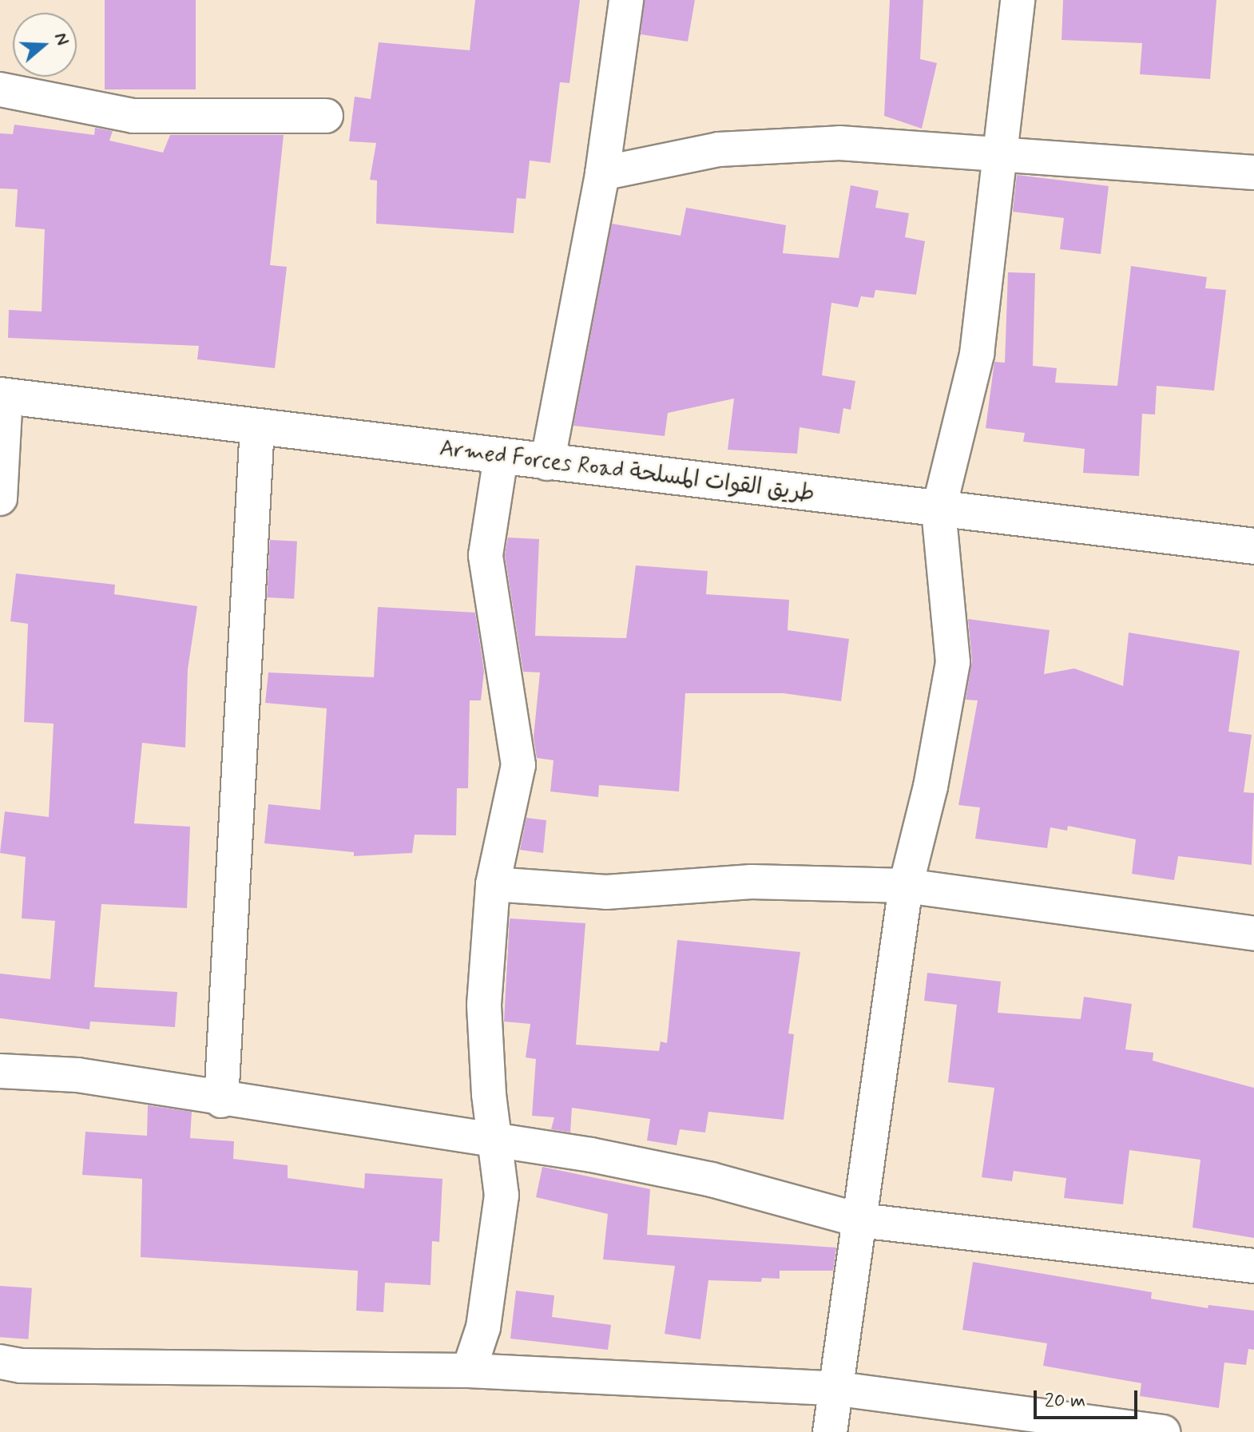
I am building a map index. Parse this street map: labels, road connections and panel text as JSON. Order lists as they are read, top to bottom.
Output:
{
  "streets": {
    "street": ["Armed Forces Road طريق القوات المسلحة"]
  },
  "scale_bar": "20 m",
  "north": "right"
}
